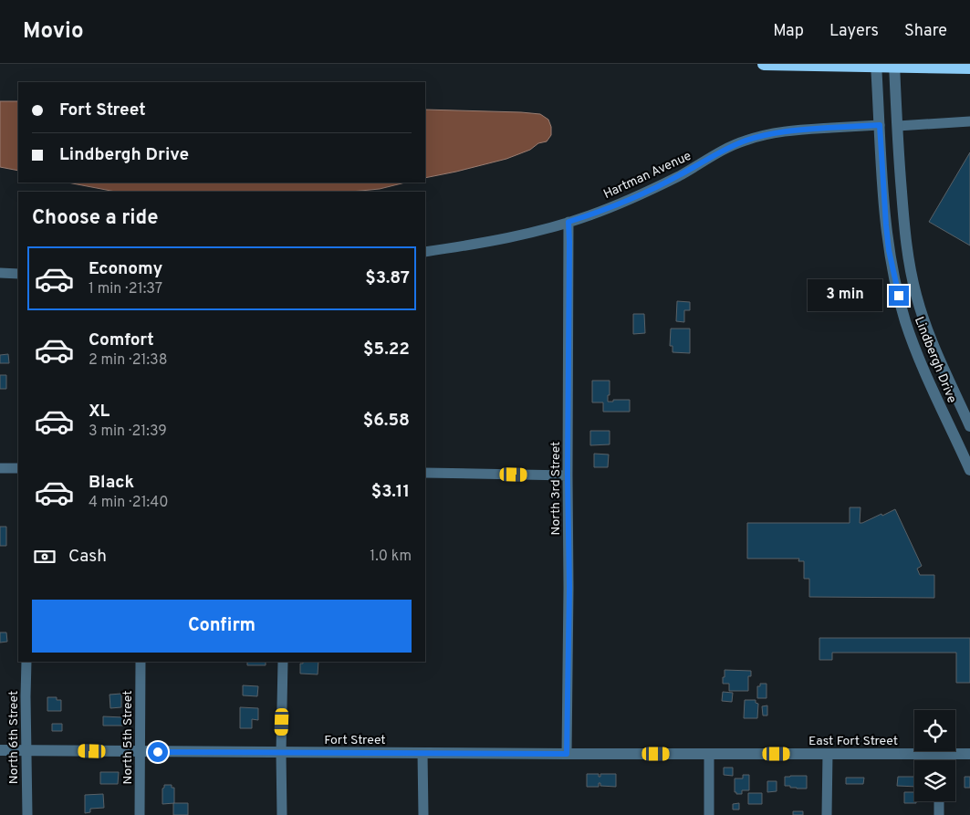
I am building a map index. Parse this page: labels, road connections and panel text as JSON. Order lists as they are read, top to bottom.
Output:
{
  "streets": {
    "street": [
      "Hartman Avenue",
      "Lindbergh Drive",
      "North 3rd Street",
      "North 6th Street",
      "North 5th Street",
      "Fort Street",
      "East Fort Street"
    ]
  },
  "crossings": [
    ["Hartman Avenue", "Lindbergh Drive"],
    ["Hartman Avenue", "North 3rd Street"],
    ["North 3rd Street", "Fort Street"],
    ["North 6th Street", "Fort Street"],
    ["North 5th Street", "Fort Street"],
    ["Fort Street", "East Fort Street"]
  ],
  "page": {
    "header": "Movio",
    "nav": ["Map", "Layers", "Share"],
    "banner": ["Fort Street", "Lindbergh Drive"],
    "heading": "Choose a ride",
    "list": [
      {
        "name": "Economy",
        "note": "1 min · 21:37",
        "value": "$3.87"
      },
      {
        "name": "Comfort",
        "note": "2 min · 21:38",
        "value": "$5.22"
      },
      {
        "name": "XL",
        "note": "3 min · 21:39",
        "value": "$6.58"
      },
      {
        "name": "Black",
        "note": "4 min · 21:40",
        "value": "$3.11"
      }
    ],
    "bubble": "3 min",
    "pay": ["Cash", "1.0 km"],
    "buttons": "Confirm"
  }
}
